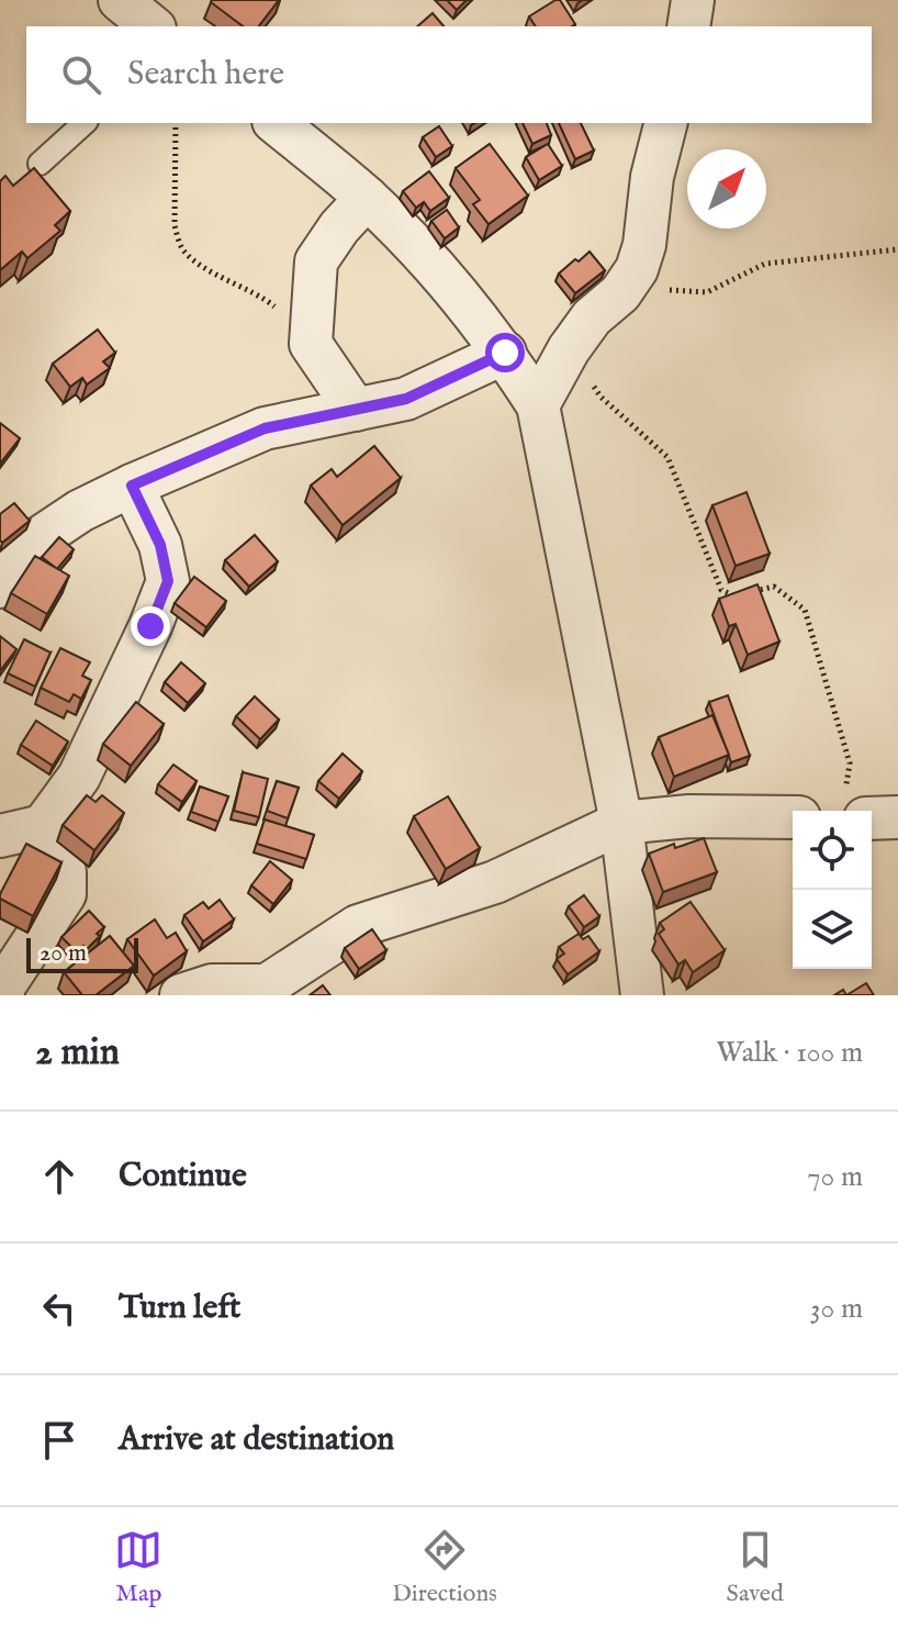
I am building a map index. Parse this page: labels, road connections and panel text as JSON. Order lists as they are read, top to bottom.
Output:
{
  "scale_bar": "20 m",
  "north": "top right",
  "page": {
    "search": "Search here",
    "scale": "20 m",
    "heading": ["2 min", "Walk · 100 m"],
    "list": [
      ["Continue", "70 m"],
      ["Turn left", "30 m"],
      "Arrive at destination"
    ],
    "nav": ["Map", "Directions", "Saved"]
  }
}
